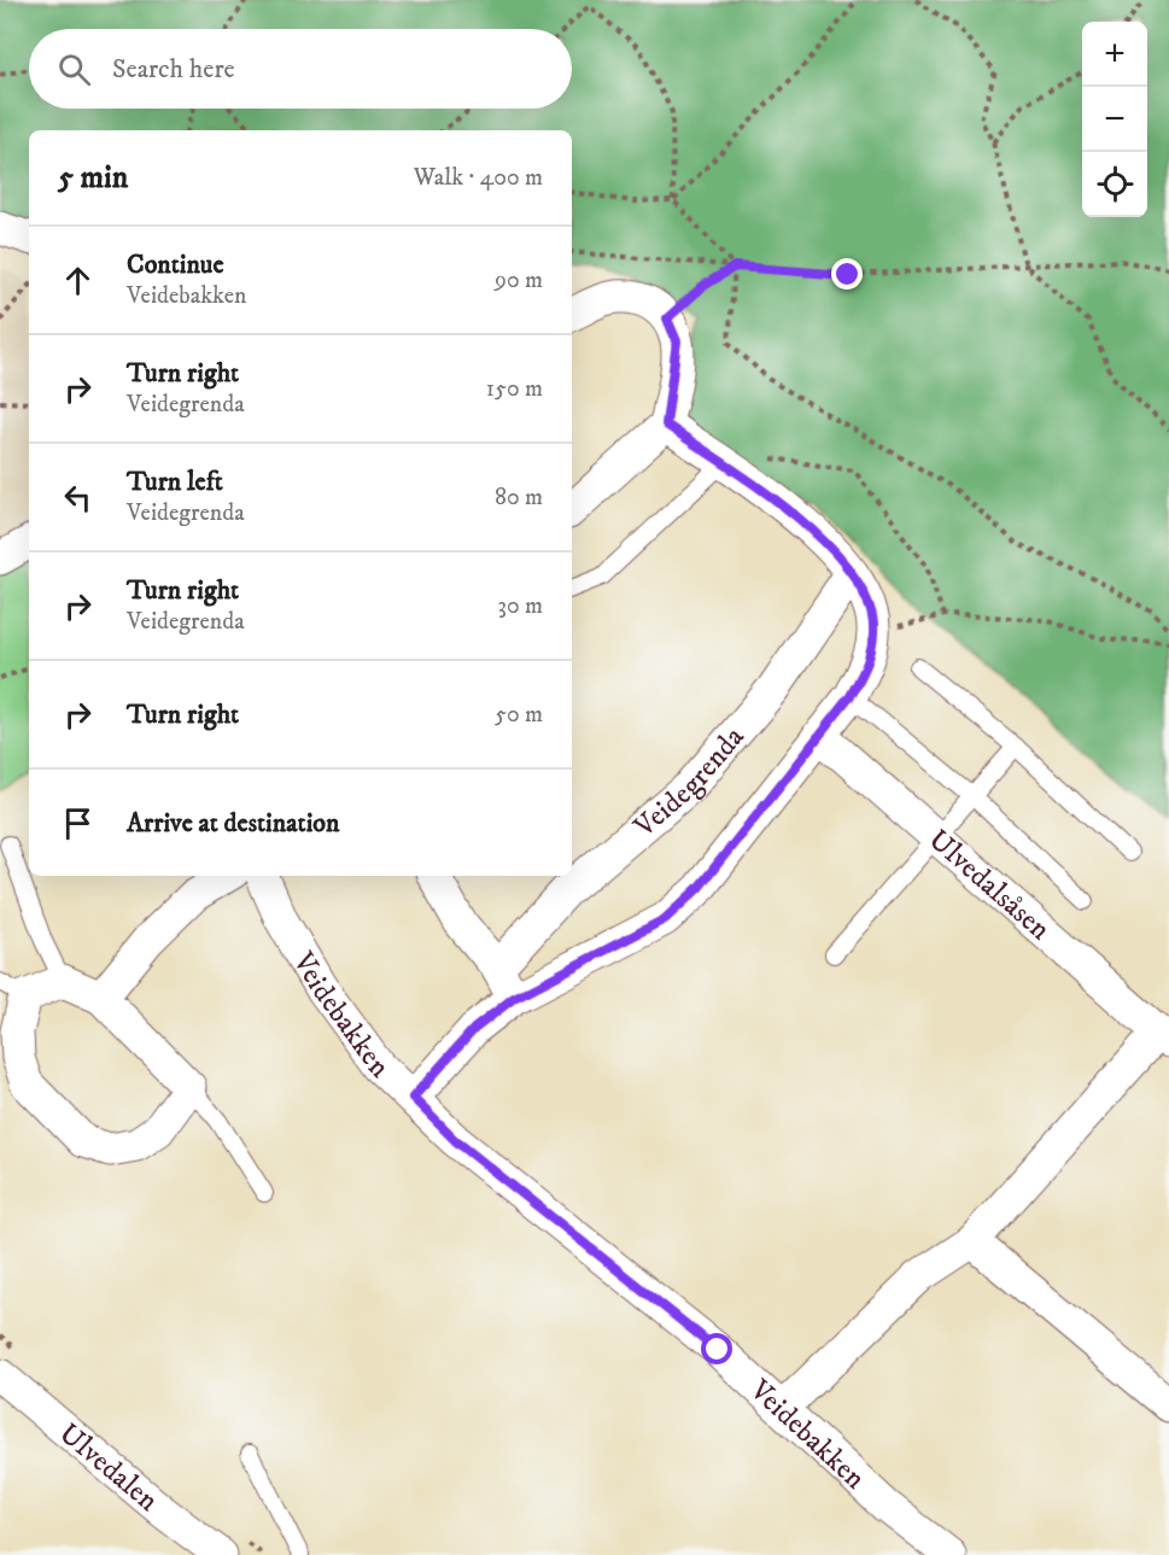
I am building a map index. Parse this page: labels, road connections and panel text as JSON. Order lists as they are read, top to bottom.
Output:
{
  "streets": {
    "street": [
      "Veidegrenda",
      "Ulvedalsåsen",
      "Veidebakken",
      "Ulvedalen"
    ]
  },
  "crossings": [
    ["Ulvedalsåsen", "Veidebakken"]
  ],
  "page": {
    "map_buttons": ["+", "−"],
    "search": "Search here",
    "heading": ["5 min", "Walk · 400 m"],
    "list": [
      ["Continue", "Veidebakken", "90 m"],
      ["Turn right", "Veidegrenda", "150 m"],
      ["Turn left", "Veidegrenda", "80 m"],
      ["Turn right", "Veidegrenda", "30 m"],
      ["Turn right", "50 m"],
      "Arrive at destination"
    ]
  }
}
